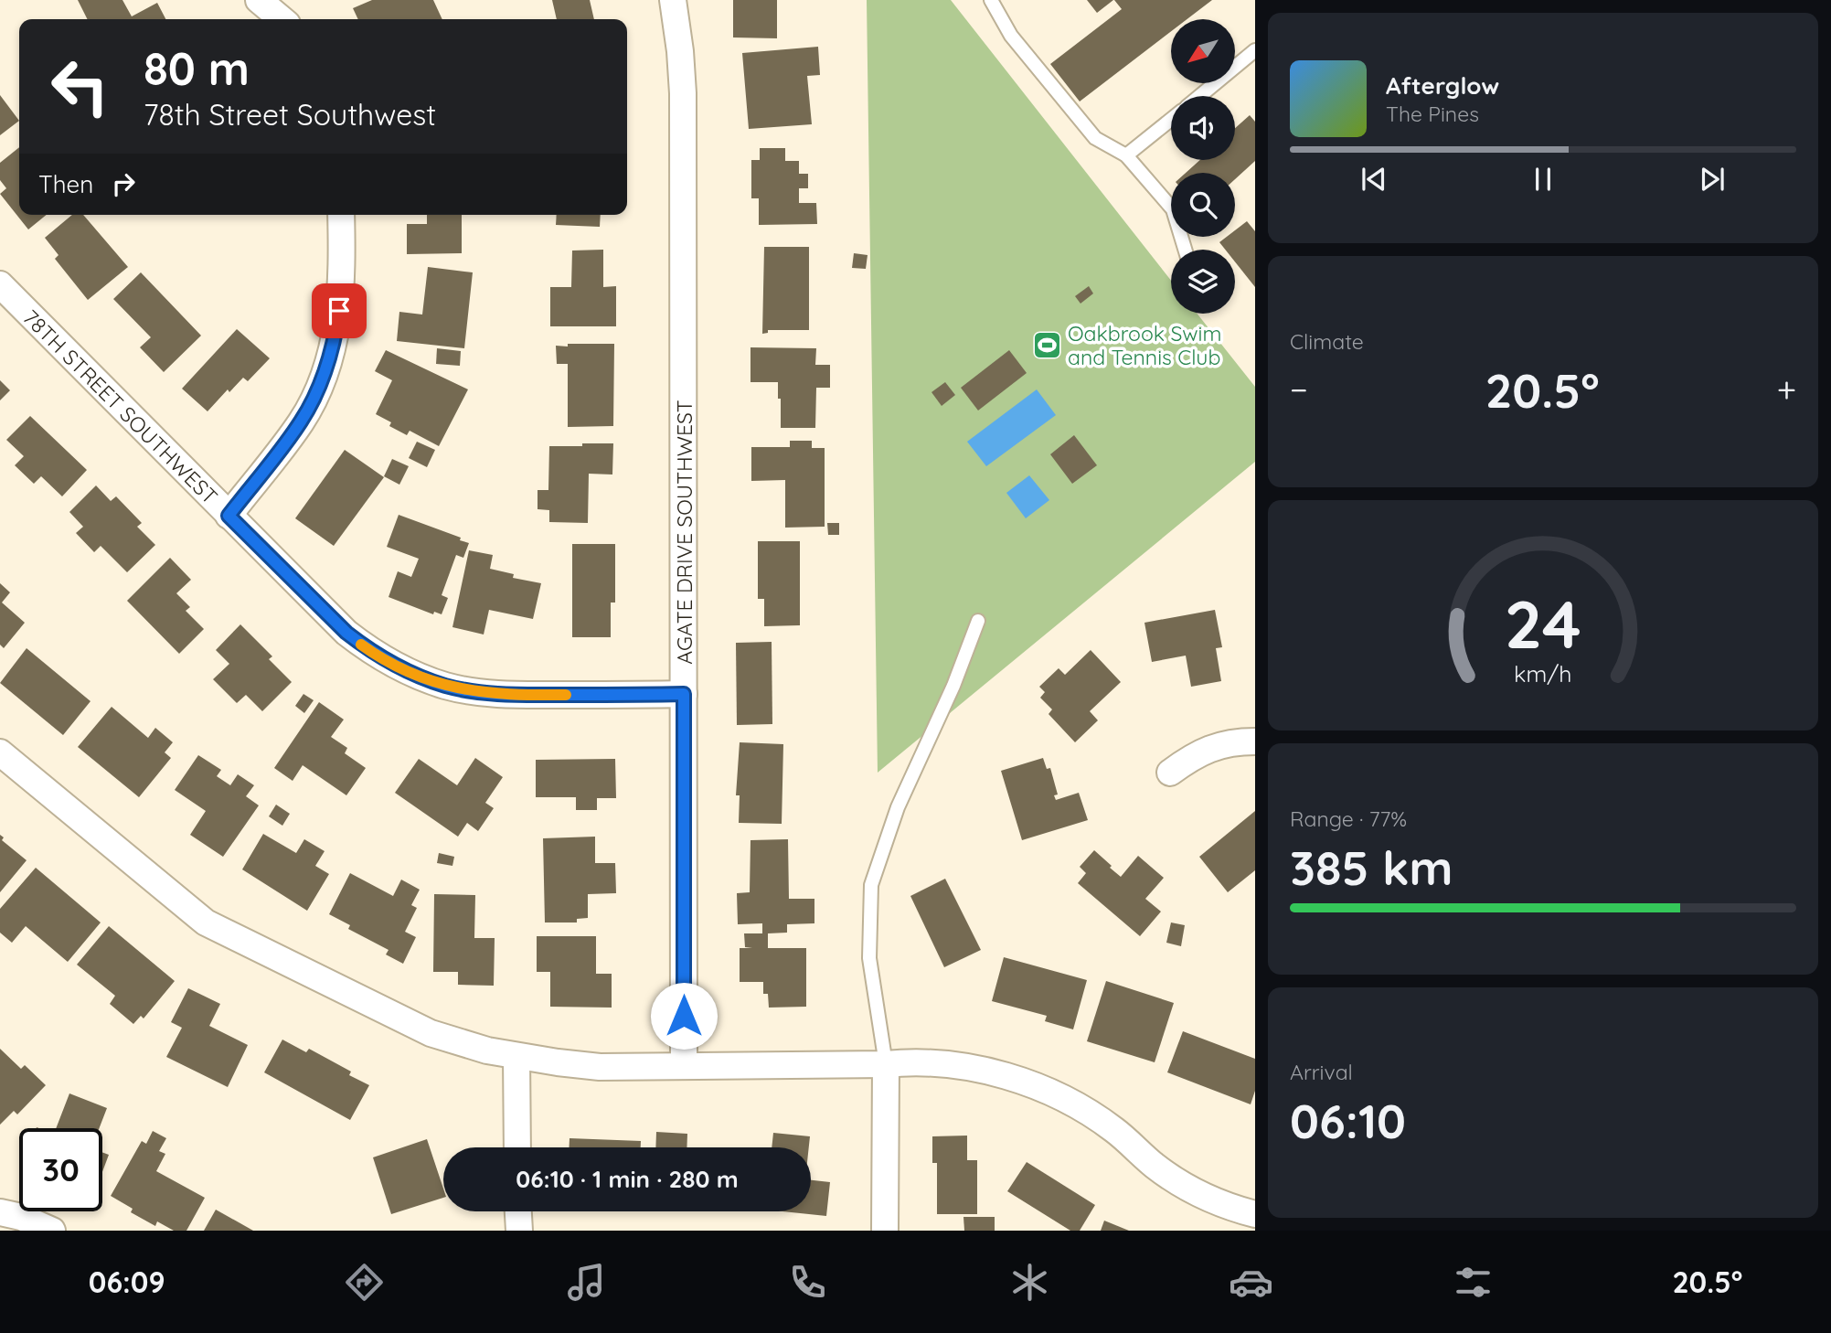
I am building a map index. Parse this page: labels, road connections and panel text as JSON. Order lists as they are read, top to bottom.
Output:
{
  "streets": {
    "street": ["78TH STREET SOUTHWEST", "AGATE DRIVE SOUTHWEST"]
  },
  "crossings": [
    ["78TH STREET SOUTHWEST", "AGATE DRIVE SOUTHWEST"]
  ],
  "places": {
    "sports": ["Oakbrook Swim and Tennis Club"]
  },
  "north": "bottom left",
  "page": {
    "turn": ["80 m", "78th Street Southwest"],
    "song": ["Afterglow", "The Pines"],
    "then": "Then",
    "tile": [
      "Climate",
      ["Range · 77%", "385 km"],
      ["Arrival", "06:10"]
    ],
    "heat": ["−", "20.5°", "+"],
    "limit": "30",
    "trip": "06:10 · 1 min · 280 m",
    "tabs": ["06:09", "20.5°"],
    "gauge": ["24", "km/h"]
  }
}
